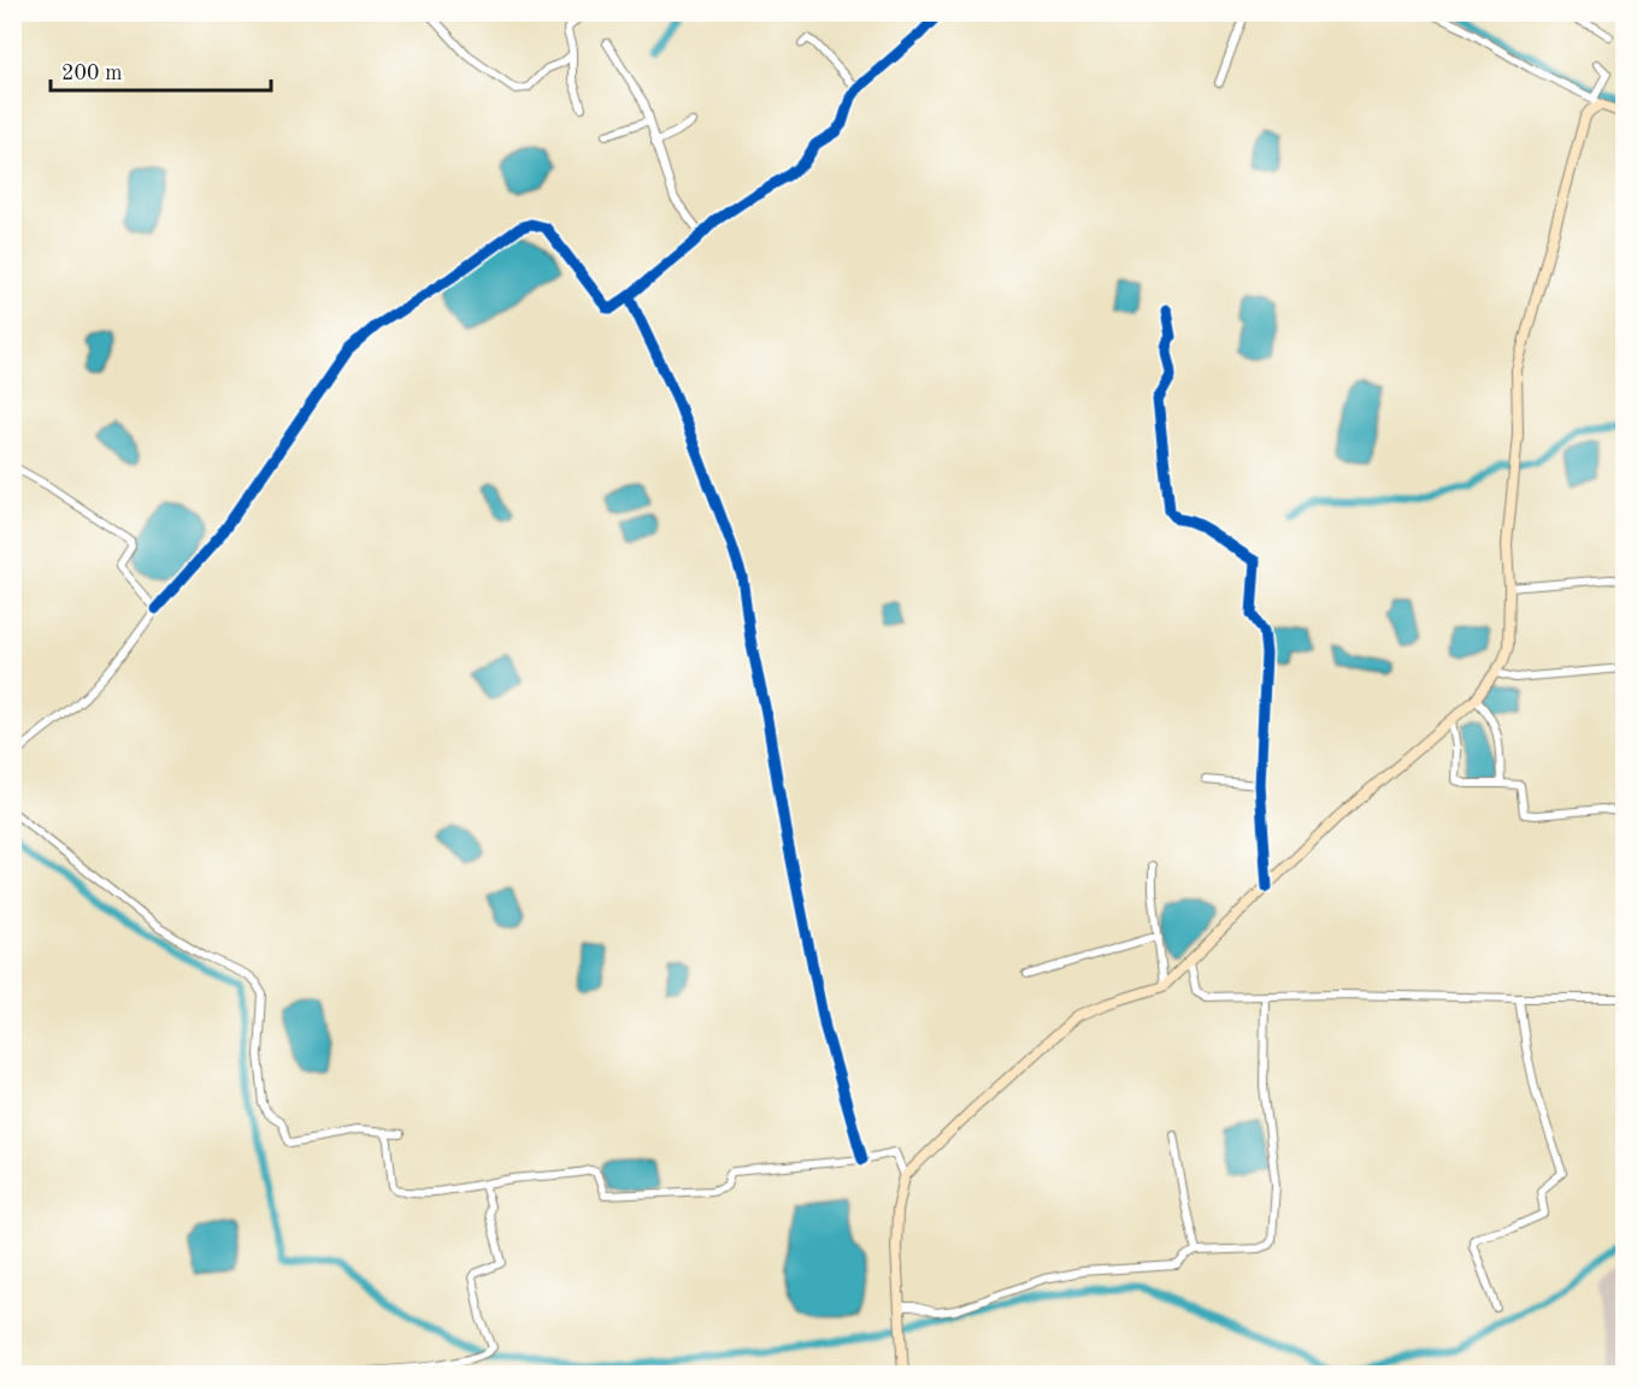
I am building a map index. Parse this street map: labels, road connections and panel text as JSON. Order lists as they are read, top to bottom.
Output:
{
  "scale_bar": "200 m"
}
